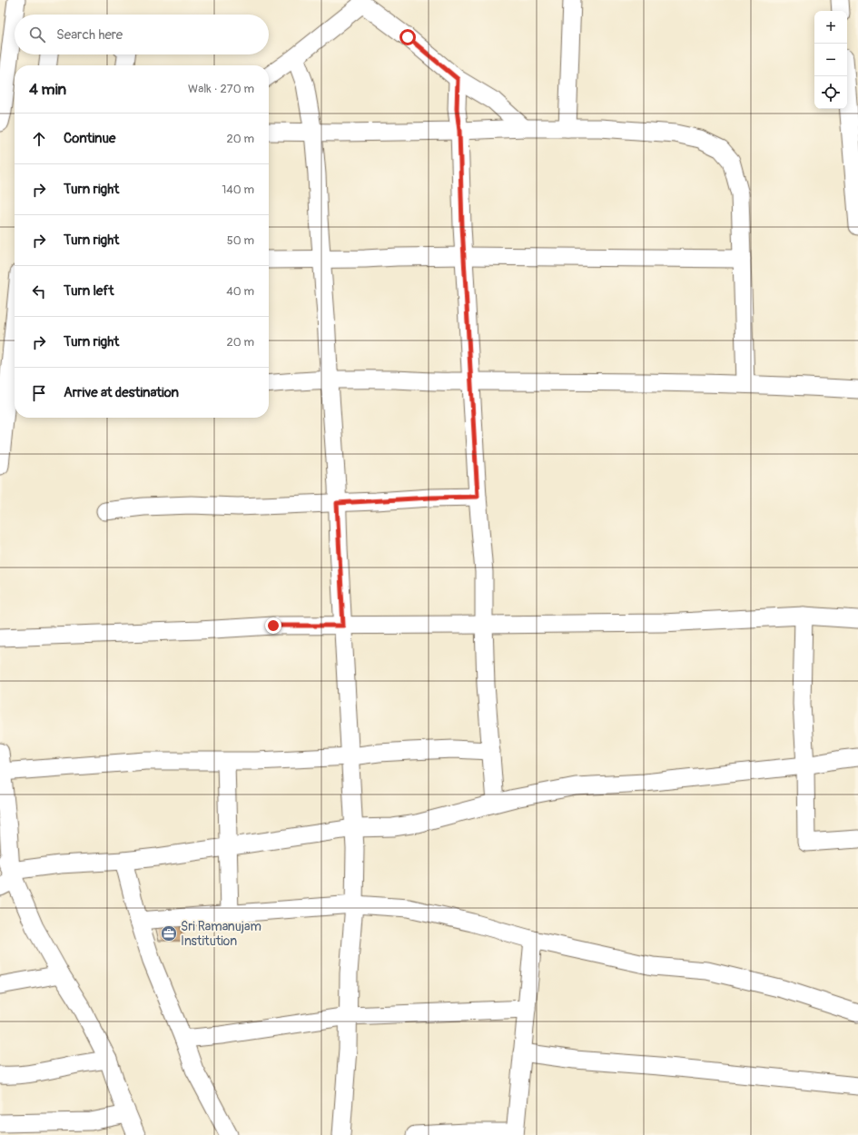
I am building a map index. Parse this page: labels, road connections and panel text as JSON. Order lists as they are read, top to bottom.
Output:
{
  "places": {
    "office": ["Sri Ramanujam Institution"]
  },
  "page": {
    "map_buttons": ["+", "−"],
    "search": "Search here",
    "heading": ["4 min", "Walk · 270 m"],
    "list": [
      ["Continue", "20 m"],
      ["Turn right", "140 m"],
      ["Turn right", "50 m"],
      ["Turn left", "40 m"],
      ["Turn right", "20 m"],
      "Arrive at destination"
    ]
  }
}
